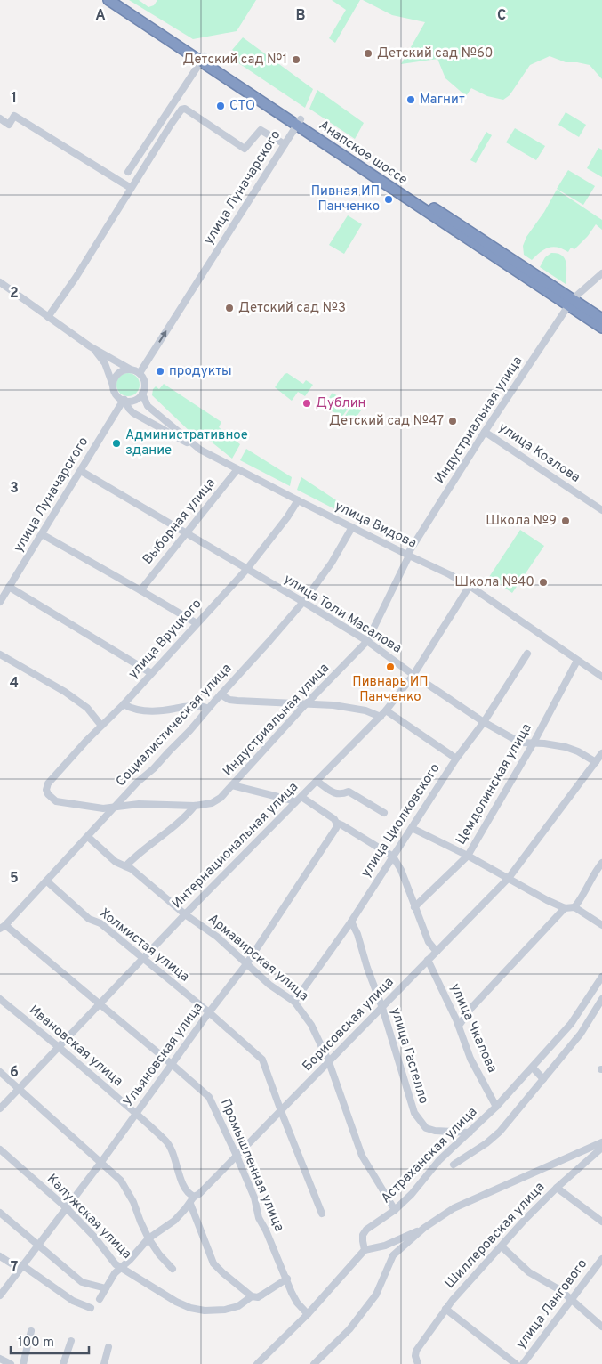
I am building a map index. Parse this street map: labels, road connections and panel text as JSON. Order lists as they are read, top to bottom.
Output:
{
  "streets": {
    "highway": ["Анапское шоссе"],
    "street": [
      "улица Луначарского",
      "Индустриальная улица",
      "улица Козлова",
      "Выборная улица",
      "улица Видова",
      "улица Толи Масалова",
      "улица Вруцкого",
      "Социалистическая улица",
      "Цемдолинская улица",
      "улица Циолковского",
      "Интернациональная улица",
      "Холмистая улица",
      "Армавирская улица",
      "Борисовская улица",
      "улица Чкалова",
      "Ивановская улица",
      "Ульяновская улица",
      "улица Гастелло",
      "Астраханская улица",
      "Промышленная улица",
      "Калужская улица",
      "Шиллеровская улица",
      "улица Лангового"
    ]
  },
  "crossings": [
    ["Анапское шоссе", "улица Луначарского"],
    ["Анапское шоссе", "Индустриальная улица"],
    ["улица Луначарского", "улица Видова"],
    ["улица Луначарского", "улица Толи Масалова"],
    ["Индустриальная улица", "улица Козлова"],
    ["Индустриальная улица", "улица Видова"],
    ["Индустриальная улица", "улица Толи Масалова"],
    ["Выборная улица", "улица Видова"],
    ["Выборная улица", "улица Толи Масалова"],
    ["улица Видова", "улица Вруцкого"],
    ["улица Видова", "Социалистическая улица"],
    ["улица Видова", "Цемдолинская улица"],
    ["улица Видова", "Интернациональная улица"],
    ["улица Толи Масалова", "улица Вруцкого"],
    ["улица Толи Масалова", "Социалистическая улица"],
    ["улица Толи Масалова", "Цемдолинская улица"],
    ["улица Толи Масалова", "улица Циолковского"],
    ["улица Толи Масалова", "Интернациональная улица"],
    ["улица Толи Масалова", "Борисовская улица"],
    ["улица Вруцкого", "Социалистическая улица"],
    ["Социалистическая улица", "Холмистая улица"],
    ["Социалистическая улица", "Армавирская улица"],
    ["Социалистическая улица", "Промышленная улица"],
    ["улица Циолковского", "Армавирская улица"],
    ["улица Циолковского", "улица Гастелло"],
    ["Интернациональная улица", "Холмистая улица"],
    ["Интернациональная улица", "Армавирская улица"],
    ["Интернациональная улица", "Ивановская улица"],
    ["Интернациональная улица", "Промышленная улица"],
    ["Холмистая улица", "Борисовская улица"],
    ["Холмистая улица", "Ульяновская улица"],
    ["Армавирская улица", "Борисовская улица"],
    ["Армавирская улица", "Ульяновская улица"],
    ["Армавирская улица", "Астраханская улица"],
    ["Борисовская улица", "улица Чкалова"],
    ["Борисовская улица", "Ивановская улица"],
    ["Борисовская улица", "улица Гастелло"],
    ["Борисовская улица", "Промышленная улица"],
    ["Борисовская улица", "Калужская улица"],
    ["улица Чкалова", "Астраханская улица"],
    ["Ивановская улица", "Ульяновская улица"],
    ["Ульяновская улица", "Промышленная улица"],
    ["Ульяновская улица", "Калужская улица"],
    ["улица Гастелло", "Астраханская улица"],
    ["Промышленная улица", "Калужская улица"]
  ],
  "one_way": ["улица Луначарского"],
  "places": [
    "Детский сад №60",
    "Детский сад №1",
    "Магнит",
    "СТО",
    "Пивная ИП Панченко",
    "Детский сад №3",
    "продукты",
    "Дублин",
    "Детский сад №47",
    "Административное здание",
    "Школа №9",
    "Школа №40",
    "Пивнарь ИП Панченко"
  ],
  "scale_bar": "100 m",
  "grid": {
    "columns": ["A", "B", "C"],
    "rows": [
      "1",
      "2",
      "3",
      "4",
      "5",
      "6",
      "7"
    ]
  }
}
